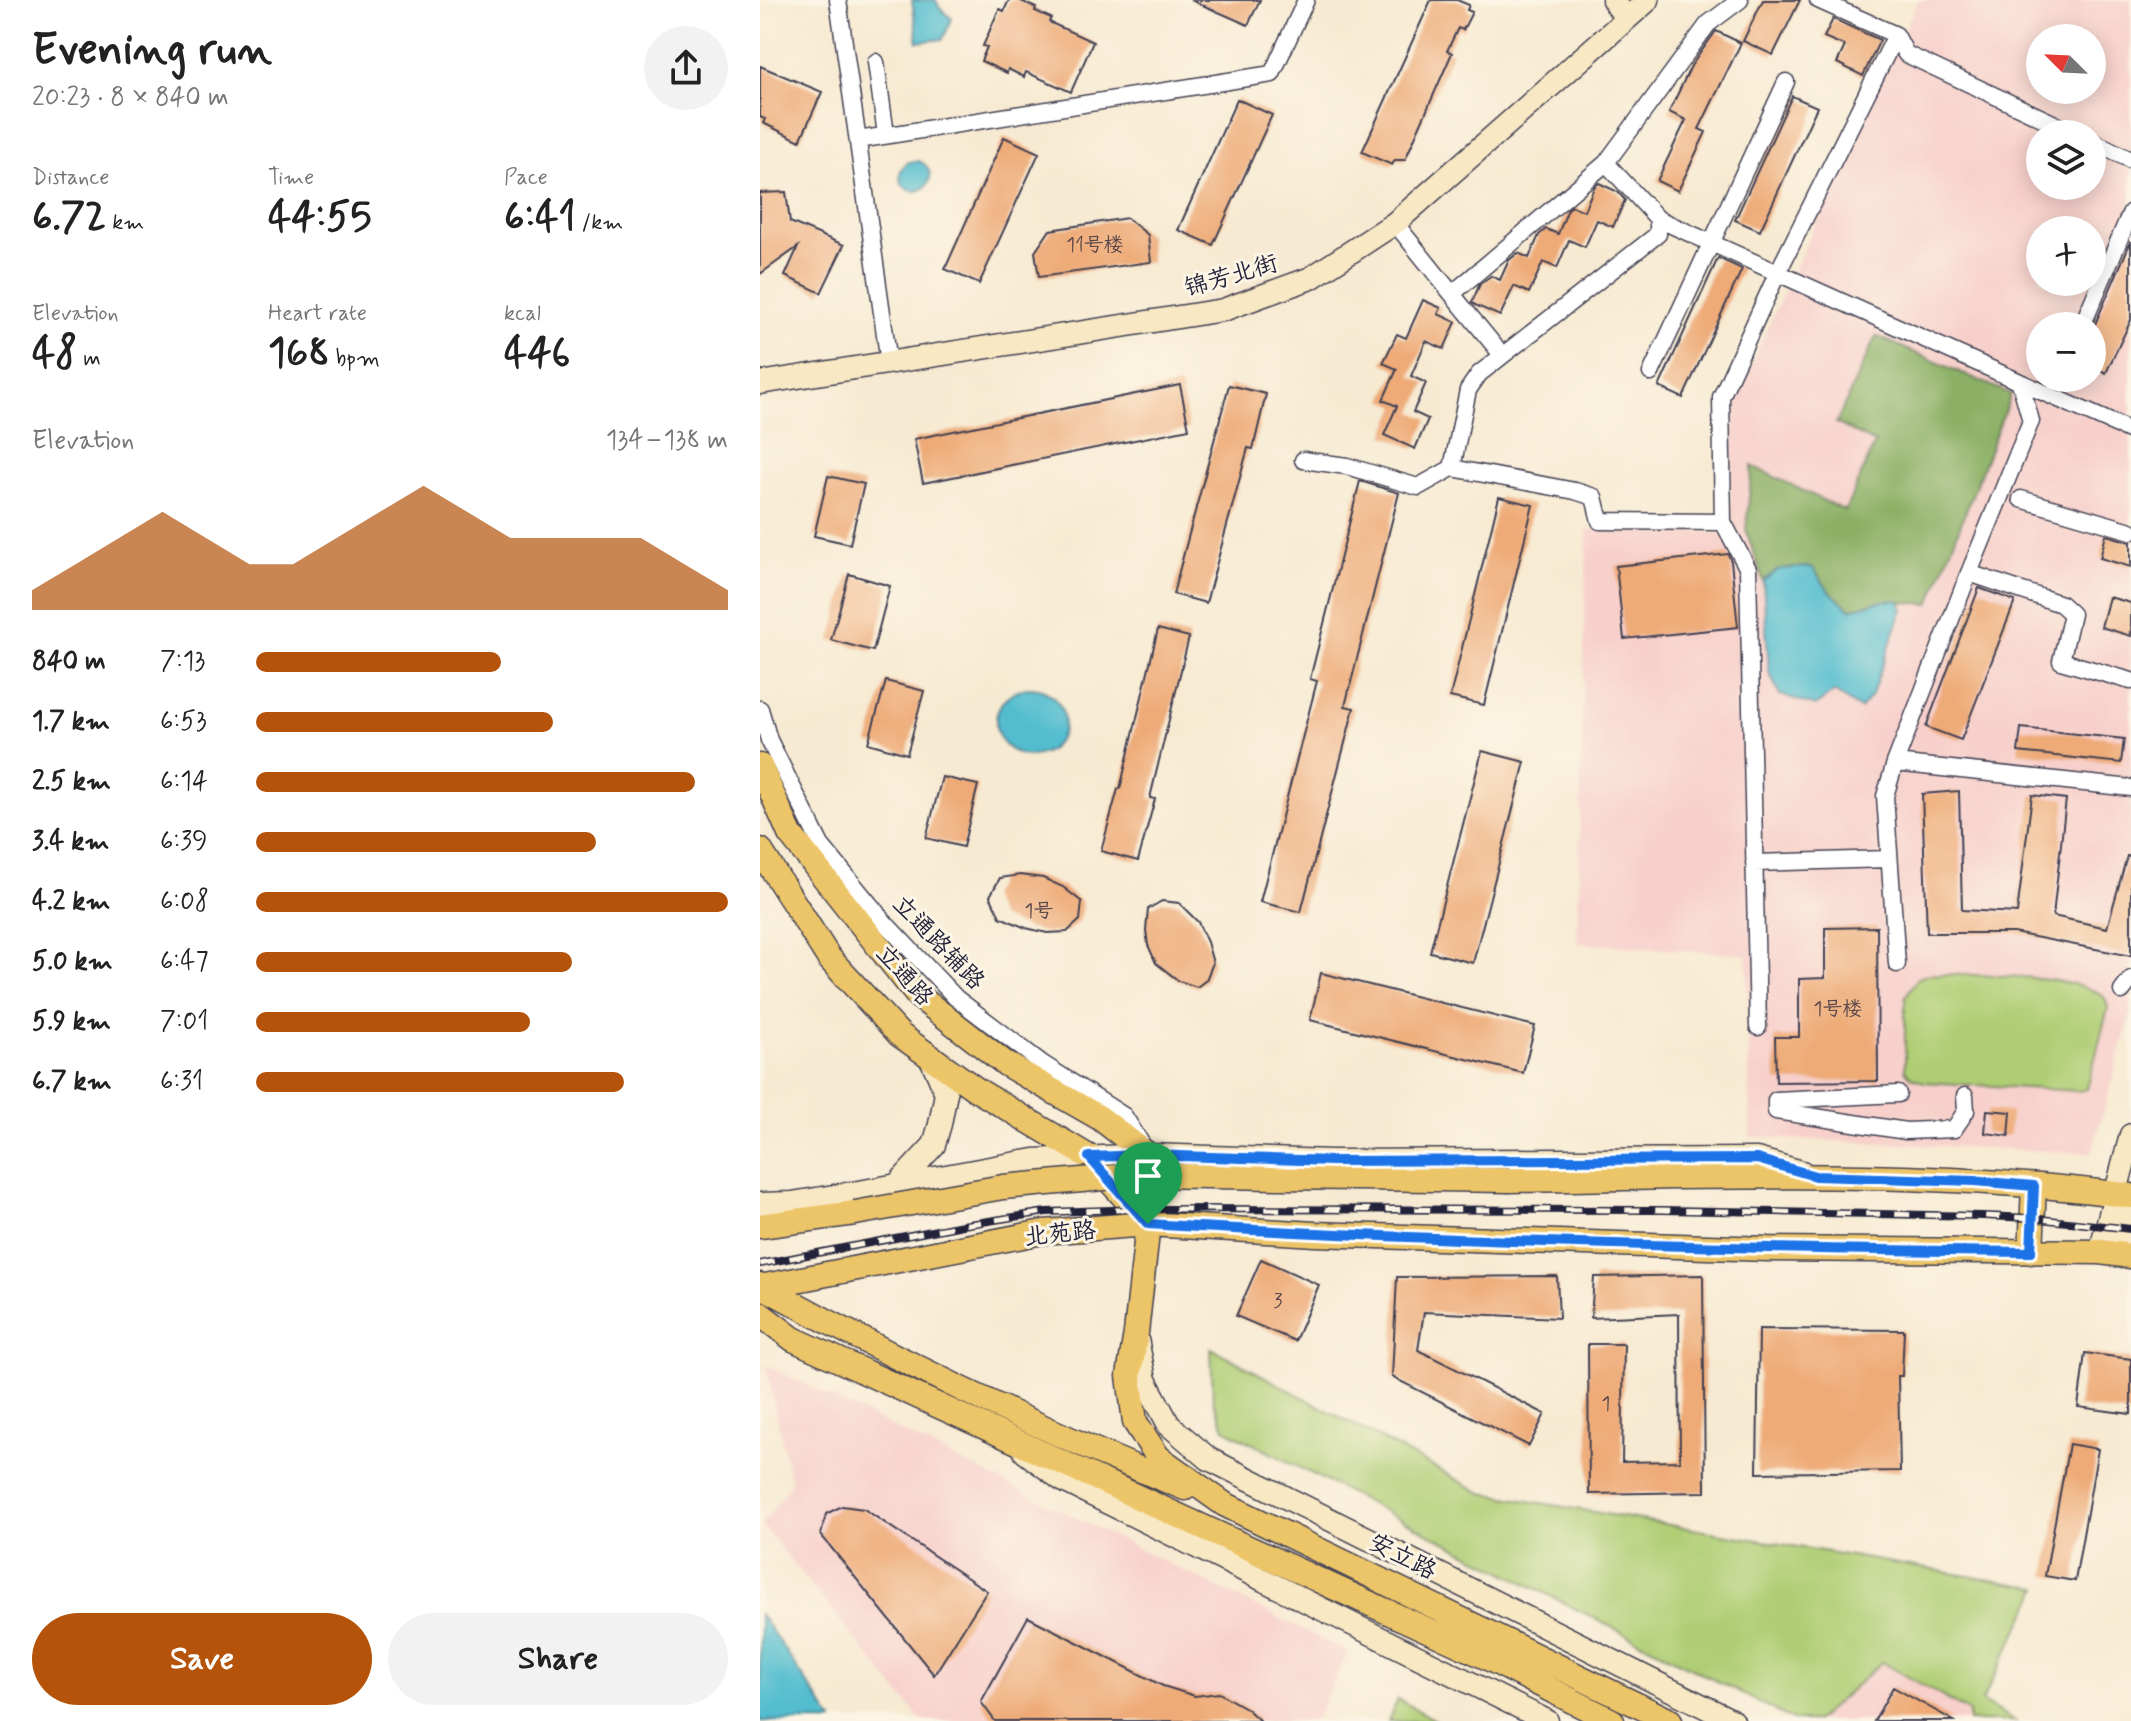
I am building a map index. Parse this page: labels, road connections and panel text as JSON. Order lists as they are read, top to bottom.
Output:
{
  "streets": {
    "main road": ["立通路", "北苑路", "安立路"],
    "street": ["锦芳北街", "立通路辅路"]
  },
  "crossings": [
    ["立通路辅路", "立通路"],
    ["立通路辅路", "北苑路"],
    ["立通路辅路", "安立路"],
    ["立通路", "北苑路"],
    ["立通路", "安立路"],
    ["北苑路", "安立路"]
  ],
  "house_numbers": [
    "11号楼",
    "1号",
    "1号楼",
    "3",
    "1"
  ],
  "north": "top left",
  "page": {
    "heading": ["Evening run", "20:23 · 8 × 840 m"],
    "map_buttons": ["+", "−"],
    "stats": [
      ["Distance", "6.72 km"],
      ["Time", "44:55"],
      ["Pace", "6:41 /km"],
      ["Elevation", "48 m"],
      ["Heart rate", "168 bpm"],
      ["kcal", "446"]
    ],
    "chart": ["Elevation", "134–138 m"],
    "list": [
      {
        "name": "840 m",
        "note": "7:13"
      },
      {
        "name": "1.7 km",
        "note": "6:53"
      },
      {
        "name": "2.5 km",
        "note": "6:14"
      },
      {
        "name": "3.4 km",
        "note": "6:39"
      },
      {
        "name": "4.2 km",
        "note": "6:08"
      },
      {
        "name": "5.0 km",
        "note": "6:47"
      },
      {
        "name": "5.9 km",
        "note": "7:01"
      },
      {
        "name": "6.7 km",
        "note": "6:31"
      }
    ],
    "buttons": ["Save", "Share"]
  }
}
